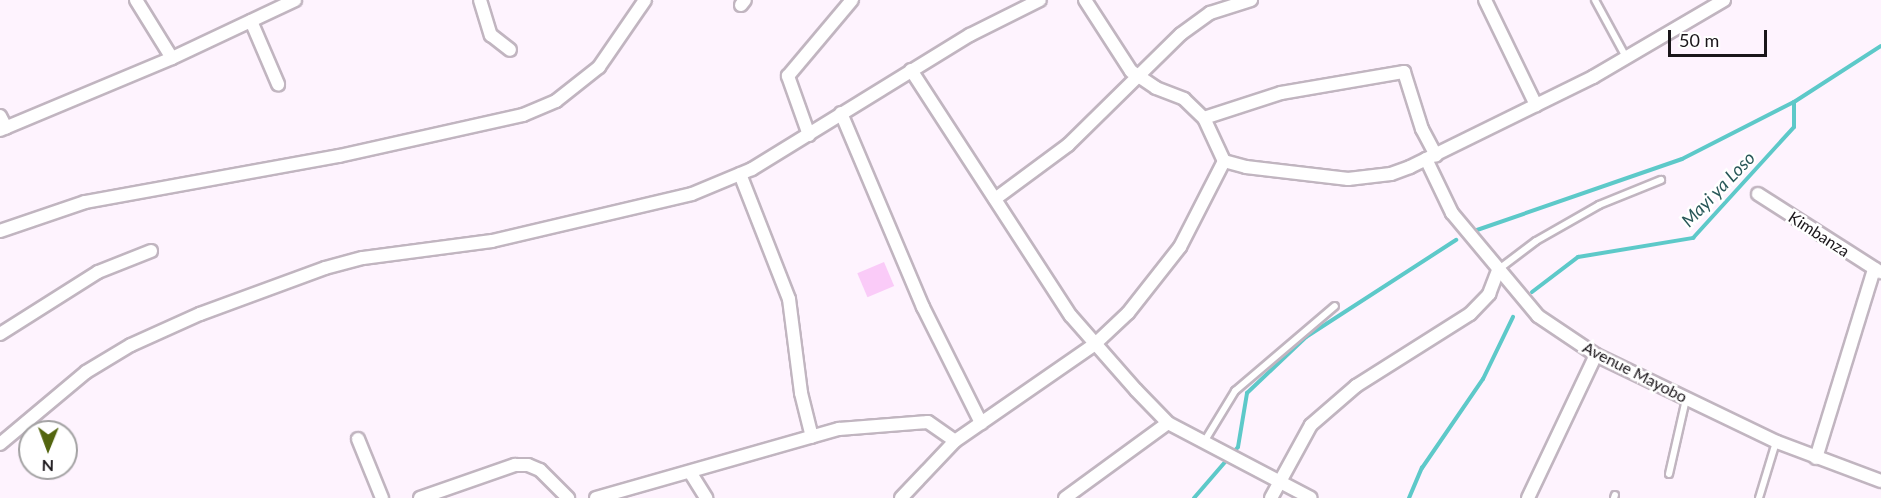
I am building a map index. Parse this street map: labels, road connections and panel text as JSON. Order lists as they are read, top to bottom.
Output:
{
  "streets": {
    "street": ["Kimbanza", "Avenue Mayobo"]
  },
  "water": ["Mayi ya Loso"],
  "scale_bar": "50 m",
  "north": "bottom"
}
